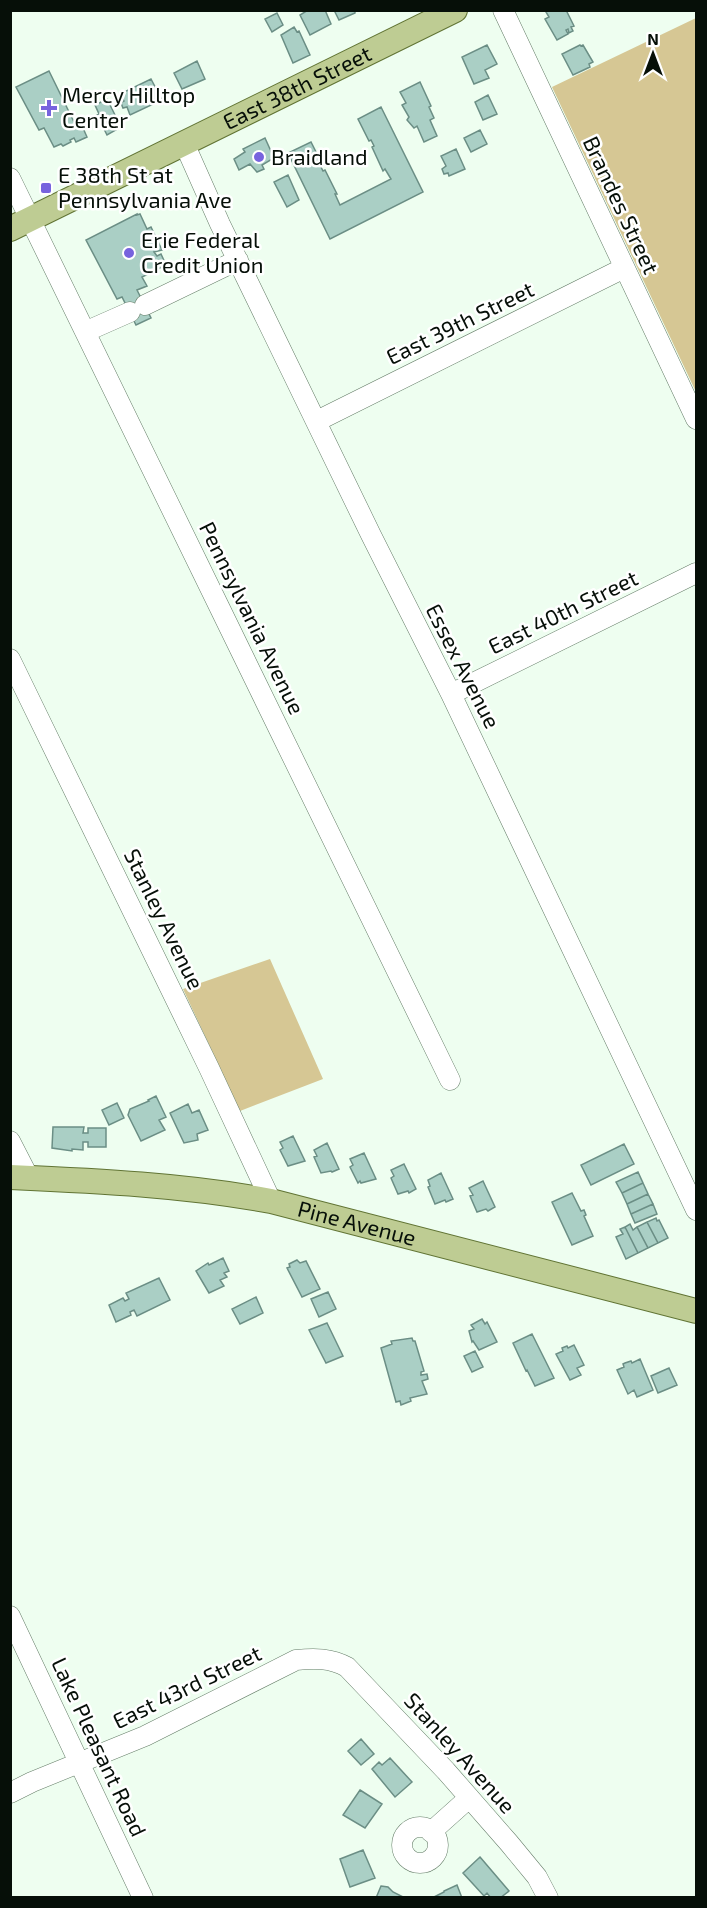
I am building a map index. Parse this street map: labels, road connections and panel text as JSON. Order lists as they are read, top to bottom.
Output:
{
  "streets": {
    "main road": ["East 38th Street", "Pine Avenue"],
    "street": [
      "Brandes Street",
      "East 39th Street",
      "East 40th Street",
      "Pennsylvania Avenue",
      "Essex Avenue",
      "Stanley Avenue",
      "East 43rd Street",
      "Lake Pleasant Road"
    ]
  },
  "crossings": [
    ["East 38th Street", "Pennsylvania Avenue"],
    ["East 38th Street", "Essex Avenue"],
    ["Brandes Street", "East 39th Street"],
    ["East 39th Street", "Essex Avenue"],
    ["East 40th Street", "Essex Avenue"],
    ["Stanley Avenue", "Pine Avenue"],
    ["Stanley Avenue", "East 43rd Street"],
    ["East 43rd Street", "Lake Pleasant Road"]
  ],
  "places": {
    "health": ["Mercy Hilltop Center"],
    "other": ["Braidland", "Erie Federal Credit Union"],
    "transit": ["E 38th St at Pennsylvania Ave"]
  },
  "north": "top"
}
